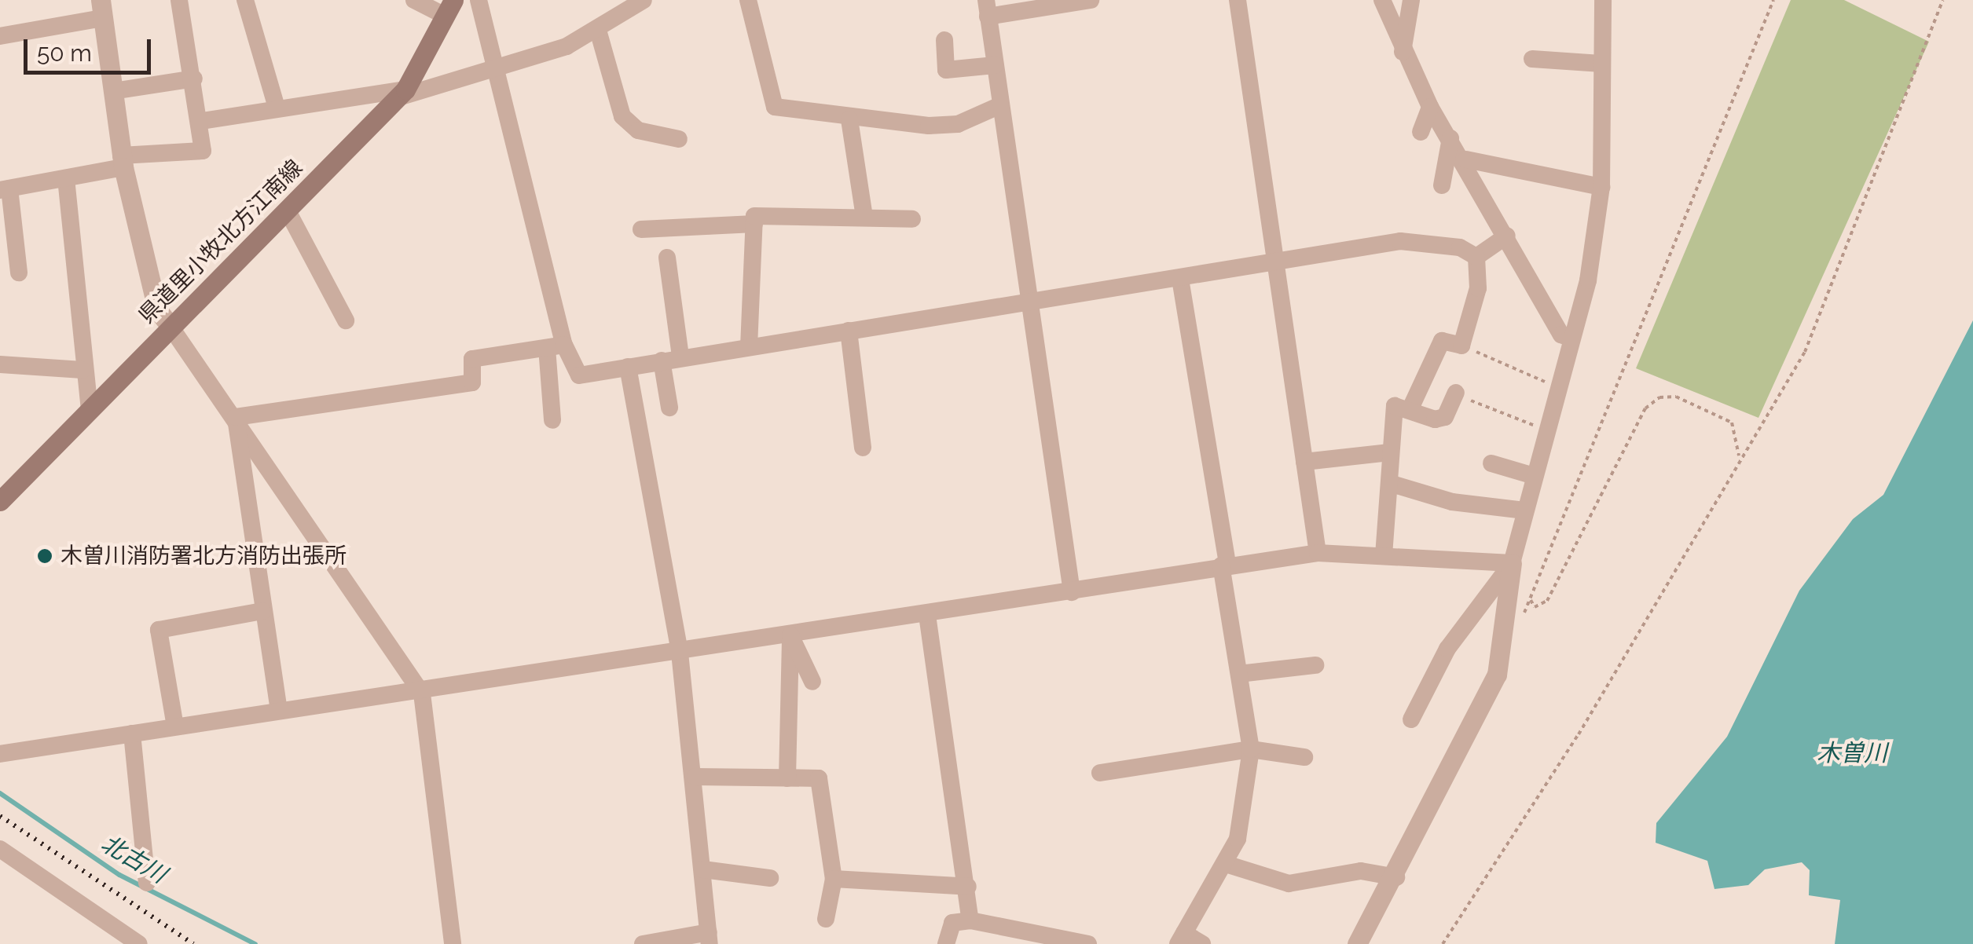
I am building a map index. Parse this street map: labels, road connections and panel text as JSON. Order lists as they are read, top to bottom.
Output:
{
  "streets": {
    "main road": ["県道里小牧北方江南線"]
  },
  "water": ["木曽川", "北古川"],
  "places": ["木曽川消防署北方消防出張所"],
  "scale_bar": "50 m"
}
